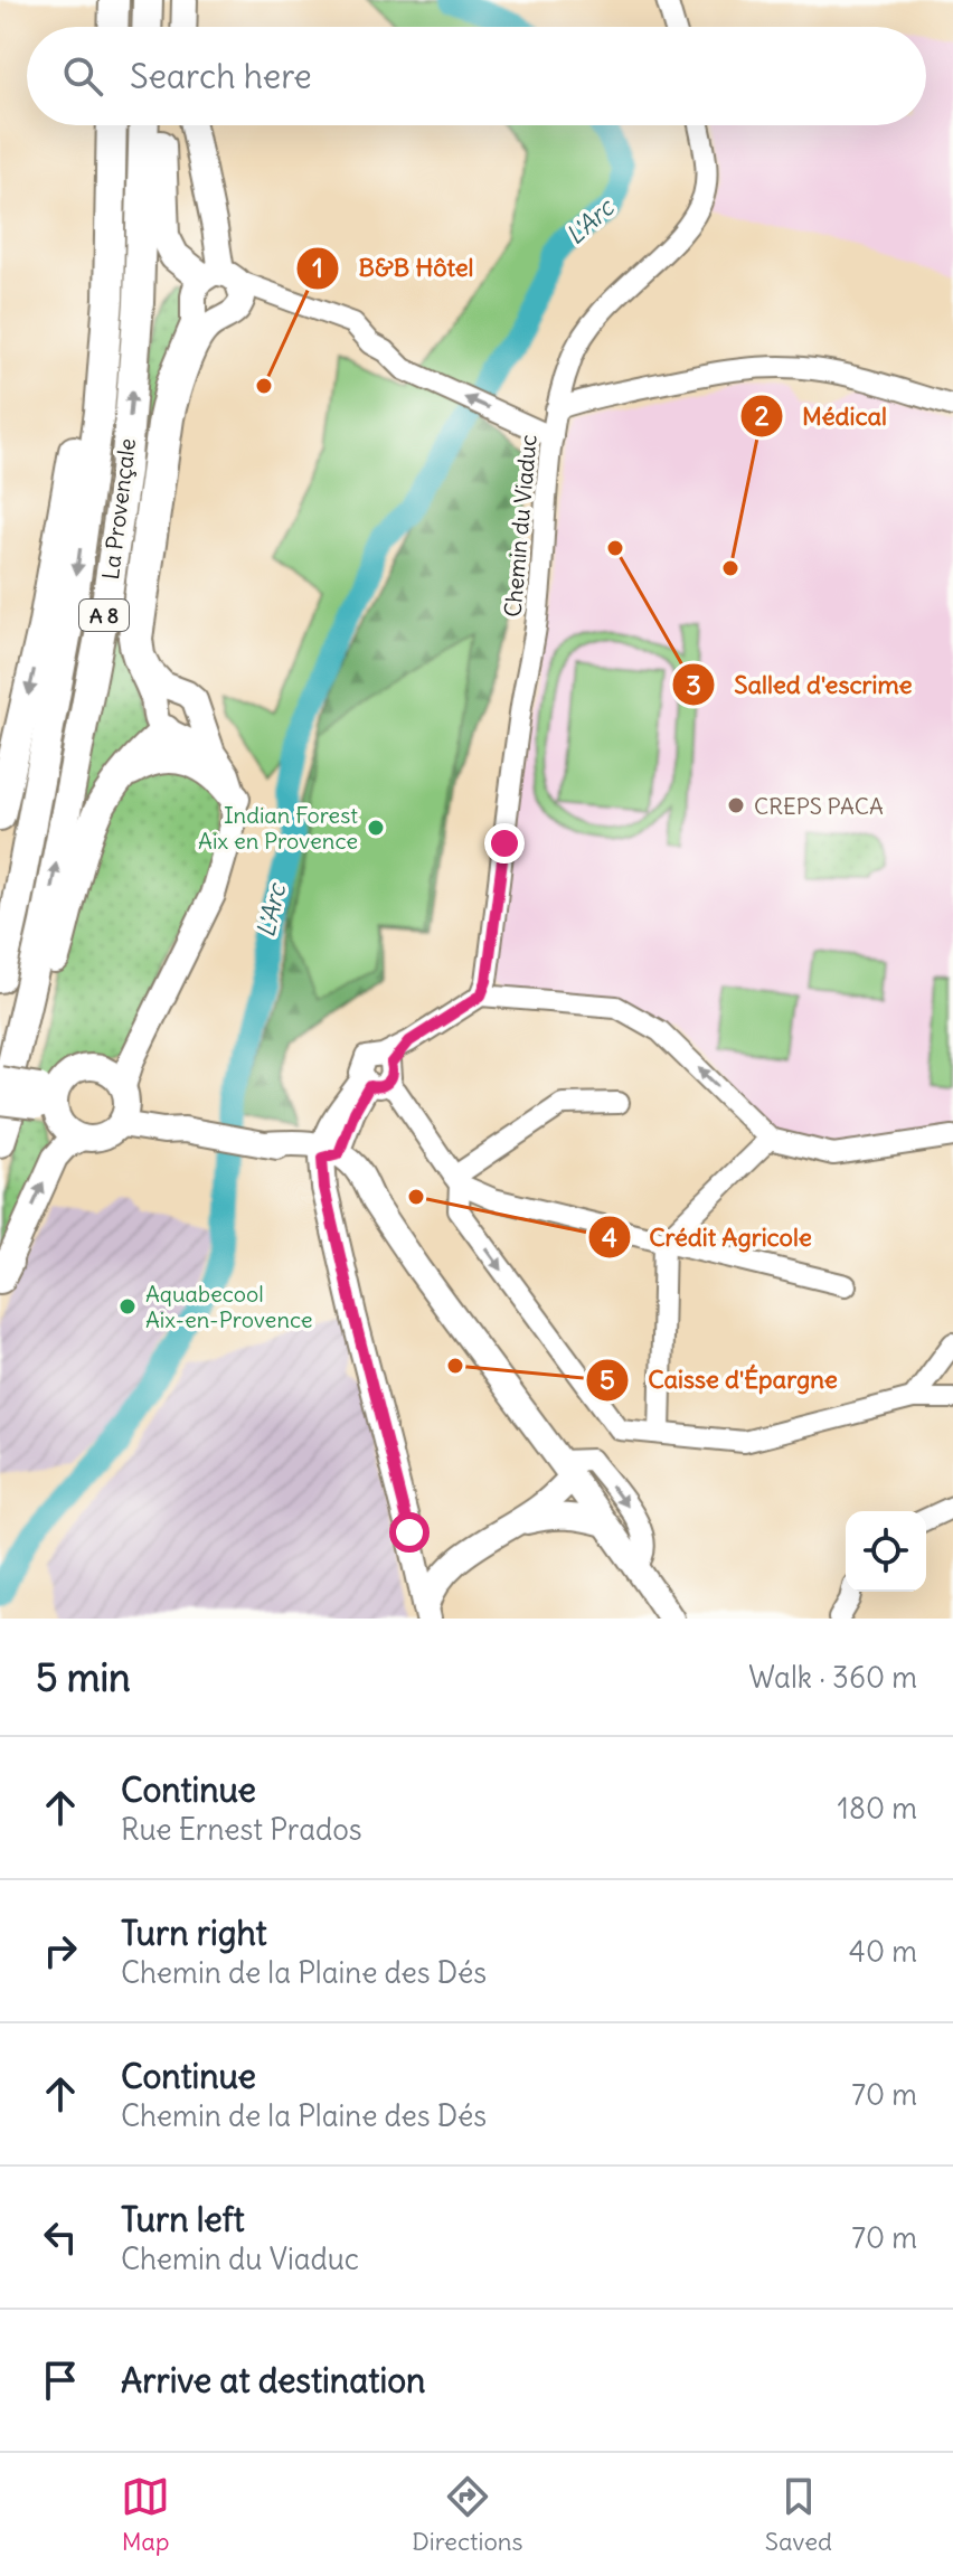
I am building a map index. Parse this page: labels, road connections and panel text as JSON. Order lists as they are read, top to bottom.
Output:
{
  "streets": {
    "highway": ["La Provençale", "A 8"],
    "street": ["Chemin du Viaduc"]
  },
  "water": ["L'Arc"],
  "places": [
    "B&B Hôtel",
    "Salled d'escrime",
    "Médical",
    "CREPS PACA",
    "Indian Forest Aix en Provence",
    "Crédit Agricole",
    "Aquabecool Aix-en-Provence",
    "Caisse d'Épargne"
  ],
  "page": {
    "search": "Search here",
    "heading": ["5 min", "Walk · 360 m"],
    "list": [
      ["Continue", "Rue Ernest Prados", "180 m"],
      ["Turn right", "Chemin de la Plaine des Dés", "40 m"],
      ["Continue", "Chemin de la Plaine des Dés", "70 m"],
      ["Turn left", "Chemin du Viaduc", "70 m"],
      "Arrive at destination"
    ],
    "nav": ["Map", "Directions", "Saved"]
  }
}
